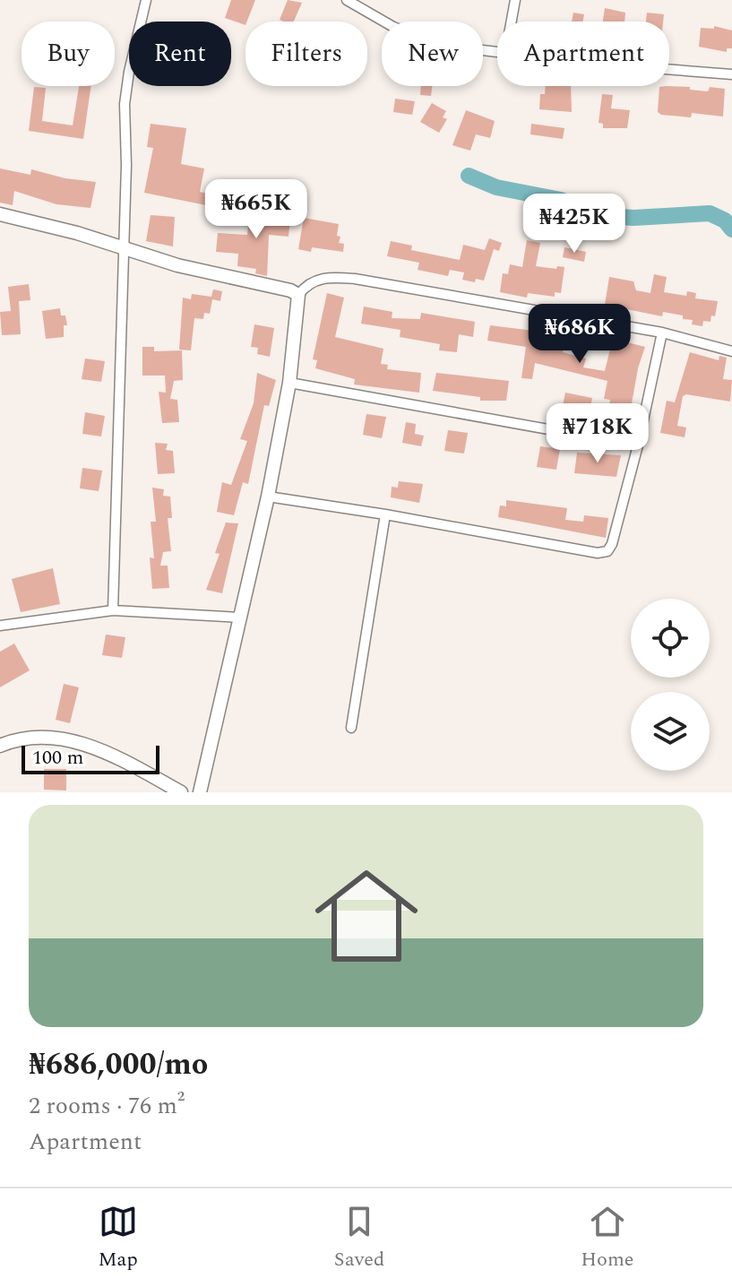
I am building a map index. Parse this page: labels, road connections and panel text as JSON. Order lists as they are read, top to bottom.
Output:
{
  "scale_bar": "100 m",
  "page": {
    "chip": [
      "Buy",
      "Rent",
      "Filters",
      "New",
      "Apartment"
    ],
    "price": [
      "₦665K",
      "₦425K",
      "₦686K",
      "₦718K"
    ],
    "scale": "100 m",
    "list": [
      {
        "name": "₦686,000/mo",
        "note": "2 rooms · 76 m² · Apartment"
      }
    ],
    "tabs": ["Map", "Saved", "Home"]
  }
}
